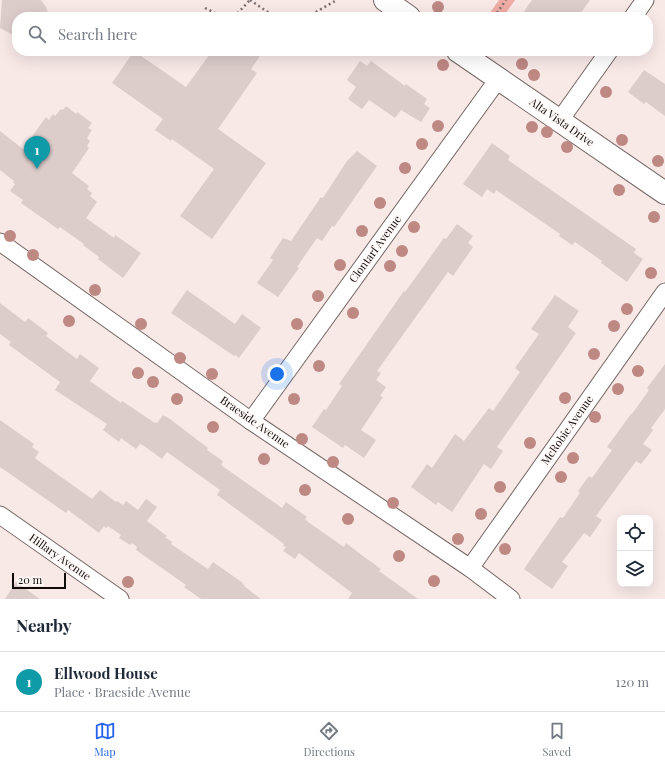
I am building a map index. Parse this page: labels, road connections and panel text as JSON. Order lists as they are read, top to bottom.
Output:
{
  "streets": {
    "street": [
      "Alta Vista Drive",
      "Clontarf Avenue",
      "Braeside Avenue",
      "McRobie Avenue",
      "Hillary Avenue"
    ]
  },
  "crossings": [
    ["Alta Vista Drive", "Clontarf Avenue"],
    ["Clontarf Avenue", "Braeside Avenue"],
    ["Braeside Avenue", "McRobie Avenue"]
  ],
  "scale_bar": "20 m",
  "page": {
    "search": "Search here",
    "pins": "1",
    "scale": "20 m",
    "heading": "Nearby",
    "list": [
      {
        "mark": "1",
        "name": "Ellwood House",
        "note": "Place · Braeside Avenue",
        "value": "120 m"
      }
    ],
    "nav": ["Map", "Directions", "Saved"]
  }
}
